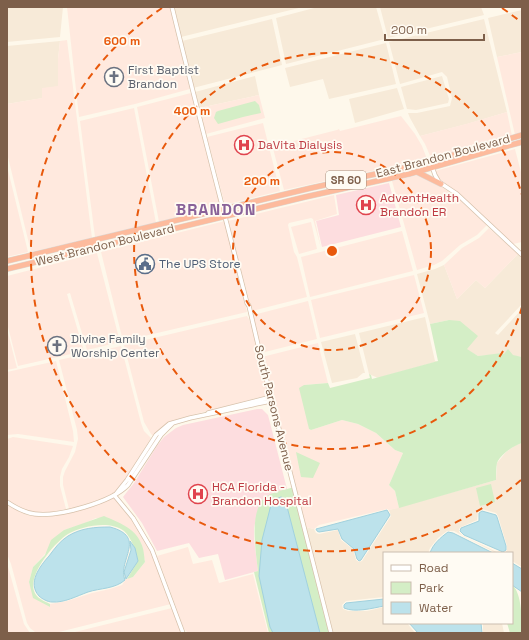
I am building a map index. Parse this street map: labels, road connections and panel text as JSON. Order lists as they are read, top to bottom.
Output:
{
  "streets": {
    "highway": ["East Brandon Boulevard", "SR 60", "West Brandon Boulevard"],
    "street": ["South Parsons Avenue"]
  },
  "crossings": [
    ["East Brandon Boulevard", "West Brandon Boulevard"],
    ["East Brandon Boulevard", "South Parsons Avenue"],
    ["West Brandon Boulevard", "South Parsons Avenue"]
  ],
  "districts": ["BRANDON"],
  "places": {
    "church": ["First Baptist Brandon", "Divine Family Worship Center"],
    "hospital": ["DaVita Dialysis", "AdventHealth Brandon ER", "HCA Florida - Brandon Hospital"],
    "public building": ["The UPS Store"]
  },
  "legend": ["Road", "Park", "Water"],
  "scale_bar": "200 m",
  "rings": ["600 m", "400 m", "200 m"]
}
